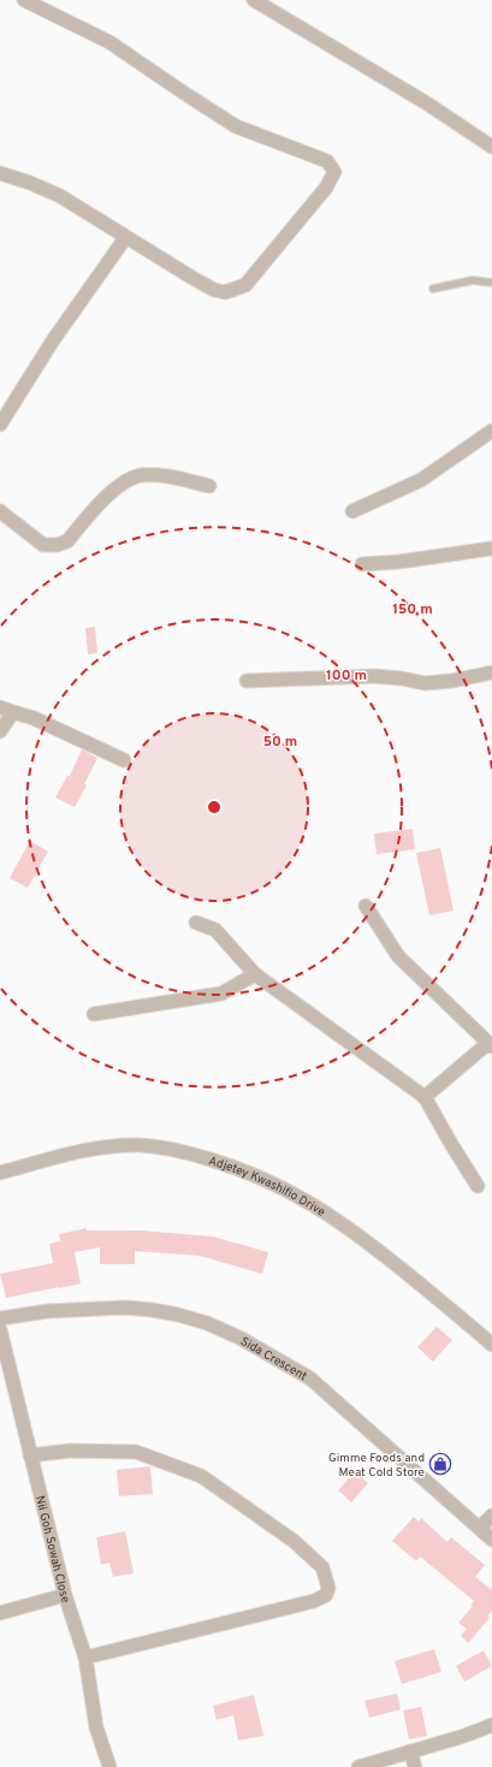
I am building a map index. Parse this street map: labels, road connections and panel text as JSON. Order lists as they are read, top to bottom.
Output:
{
  "streets": {
    "street": ["Adjetey Kwashifio Drive", "Sida Crescent", "Nii Goh Sowah Close"]
  },
  "places": {
    "shop": ["Gimme Foods and Meat Cold Store"]
  },
  "rings": ["150 m", "100 m", "50 m"]
}
